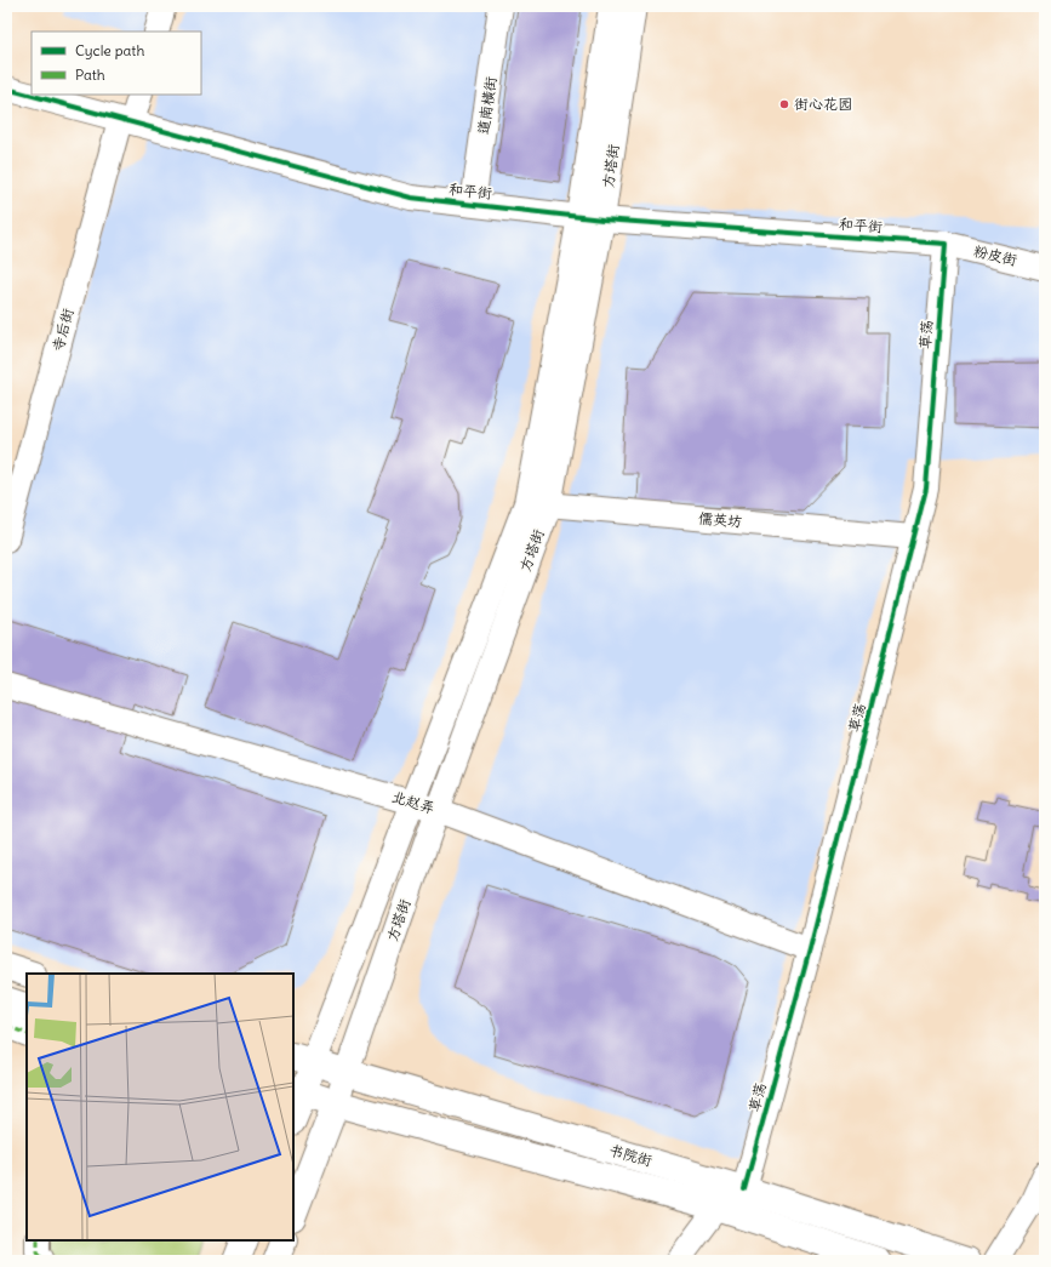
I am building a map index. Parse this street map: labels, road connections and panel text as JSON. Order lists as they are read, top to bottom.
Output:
{
  "streets": {
    "main road": ["书院街"],
    "street": [
      "道南横街",
      "方塔街",
      "和平街",
      "粉皮街",
      "寺后街",
      "草荡",
      "儒英坊",
      "北赵弄"
    ]
  },
  "crossings": [
    ["道南横街", "和平街"],
    ["方塔街", "和平街"],
    ["方塔街", "儒英坊"],
    ["方塔街", "北赵弄"],
    ["方塔街", "书院街"],
    ["和平街", "粉皮街"],
    ["和平街", "寺后街"],
    ["和平街", "草荡"],
    ["粉皮街", "草荡"],
    ["草荡", "儒英坊"],
    ["草荡", "北赵弄"],
    ["草荡", "书院街"]
  ],
  "places": ["街心花园"],
  "legend": ["Cycle path", "Path"]
}
